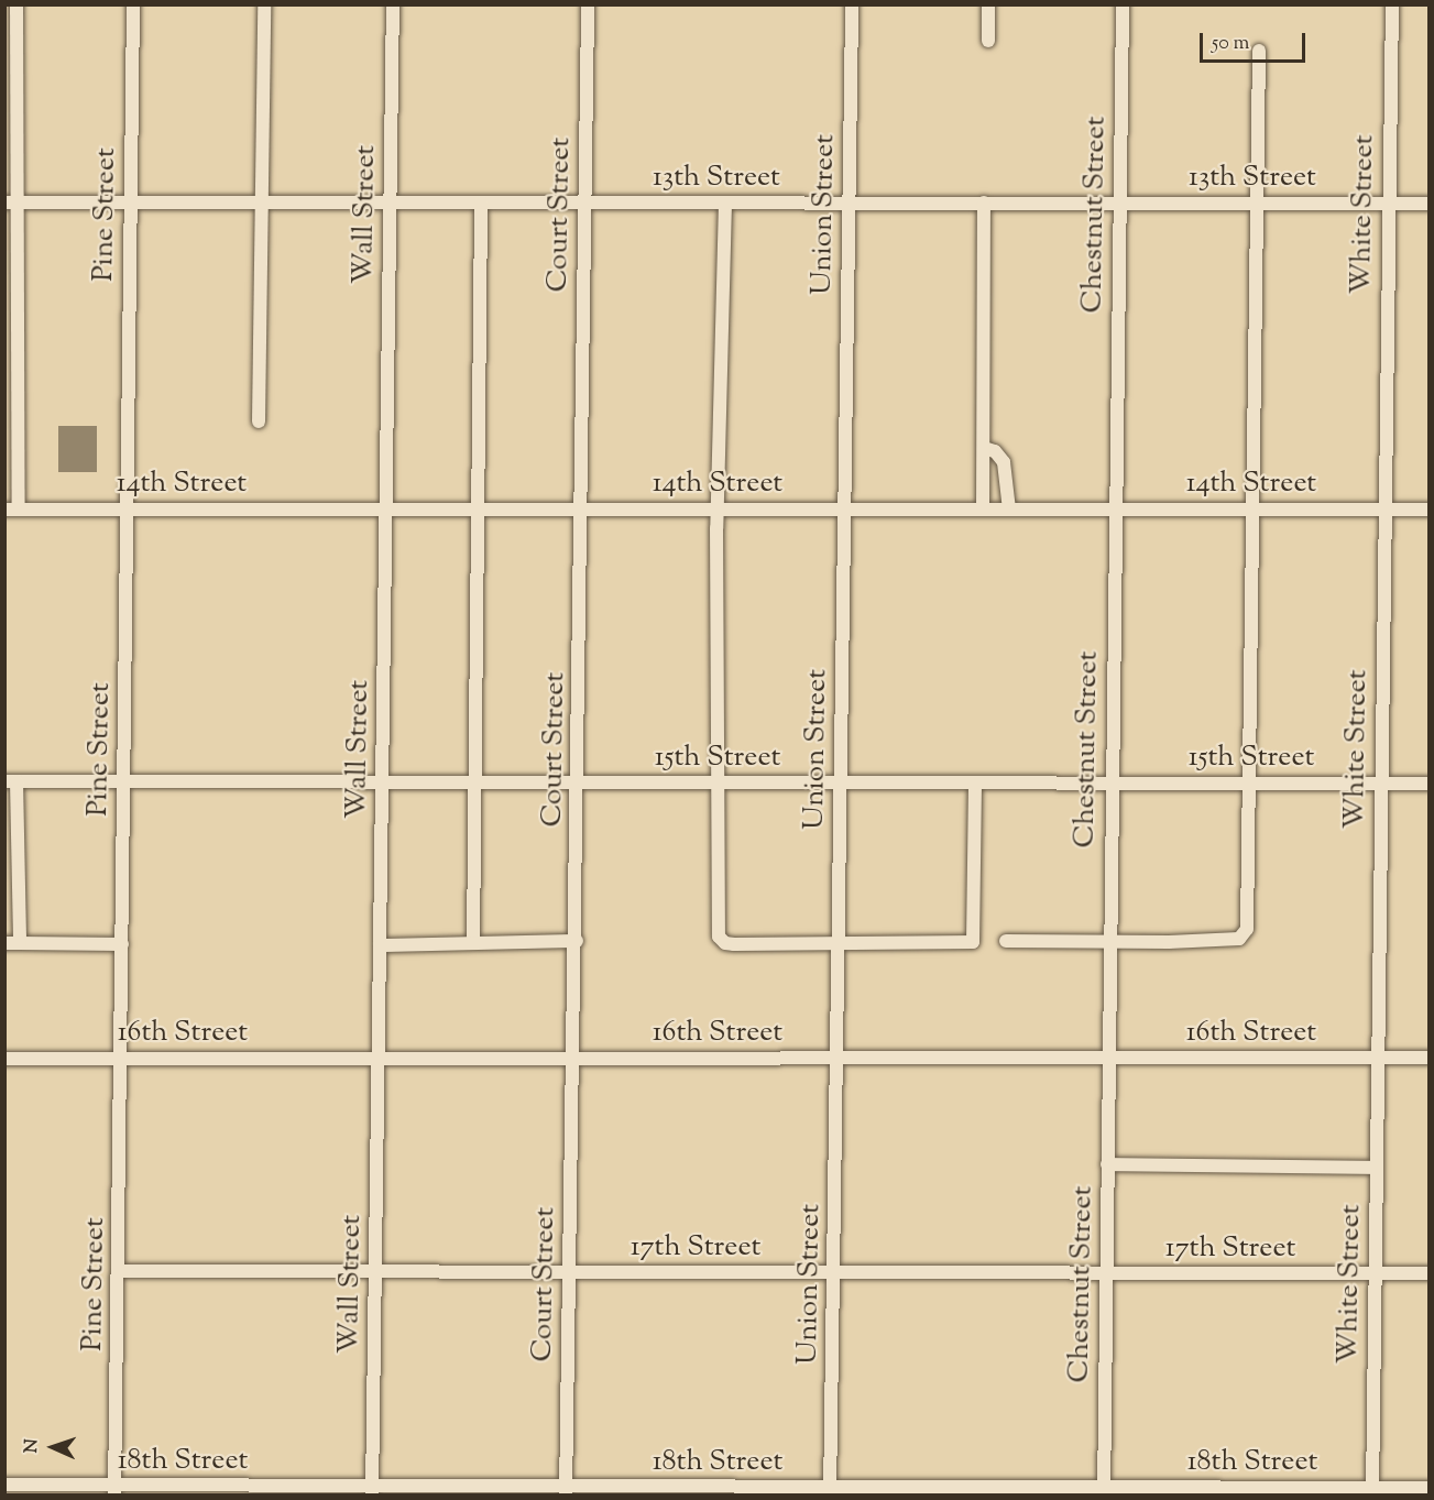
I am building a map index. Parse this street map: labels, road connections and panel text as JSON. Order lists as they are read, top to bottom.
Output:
{
  "streets": {
    "street": [
      "13th Street",
      "Pine Street",
      "Wall Street",
      "Court Street",
      "Union Street",
      "Chestnut Street",
      "White Street",
      "14th Street",
      "15th Street",
      "16th Street",
      "17th Street",
      "18th Street"
    ]
  },
  "crossings": [
    ["13th Street", "Pine Street"],
    ["13th Street", "Wall Street"],
    ["13th Street", "Court Street"],
    ["13th Street", "Union Street"],
    ["13th Street", "Chestnut Street"],
    ["13th Street", "White Street"],
    ["Pine Street", "14th Street"],
    ["Pine Street", "15th Street"],
    ["Pine Street", "16th Street"],
    ["Pine Street", "17th Street"],
    ["Pine Street", "18th Street"],
    ["Wall Street", "14th Street"],
    ["Wall Street", "15th Street"],
    ["Wall Street", "16th Street"],
    ["Wall Street", "17th Street"],
    ["Wall Street", "18th Street"],
    ["Court Street", "14th Street"],
    ["Court Street", "15th Street"],
    ["Court Street", "16th Street"],
    ["Court Street", "17th Street"],
    ["Court Street", "18th Street"],
    ["Union Street", "14th Street"],
    ["Union Street", "15th Street"],
    ["Union Street", "16th Street"],
    ["Union Street", "17th Street"],
    ["Union Street", "18th Street"],
    ["Chestnut Street", "14th Street"],
    ["Chestnut Street", "15th Street"],
    ["Chestnut Street", "16th Street"],
    ["Chestnut Street", "17th Street"],
    ["Chestnut Street", "18th Street"],
    ["White Street", "14th Street"],
    ["White Street", "15th Street"],
    ["White Street", "16th Street"],
    ["White Street", "17th Street"],
    ["White Street", "18th Street"]
  ],
  "scale_bar": "50 m",
  "north": "left"
}
